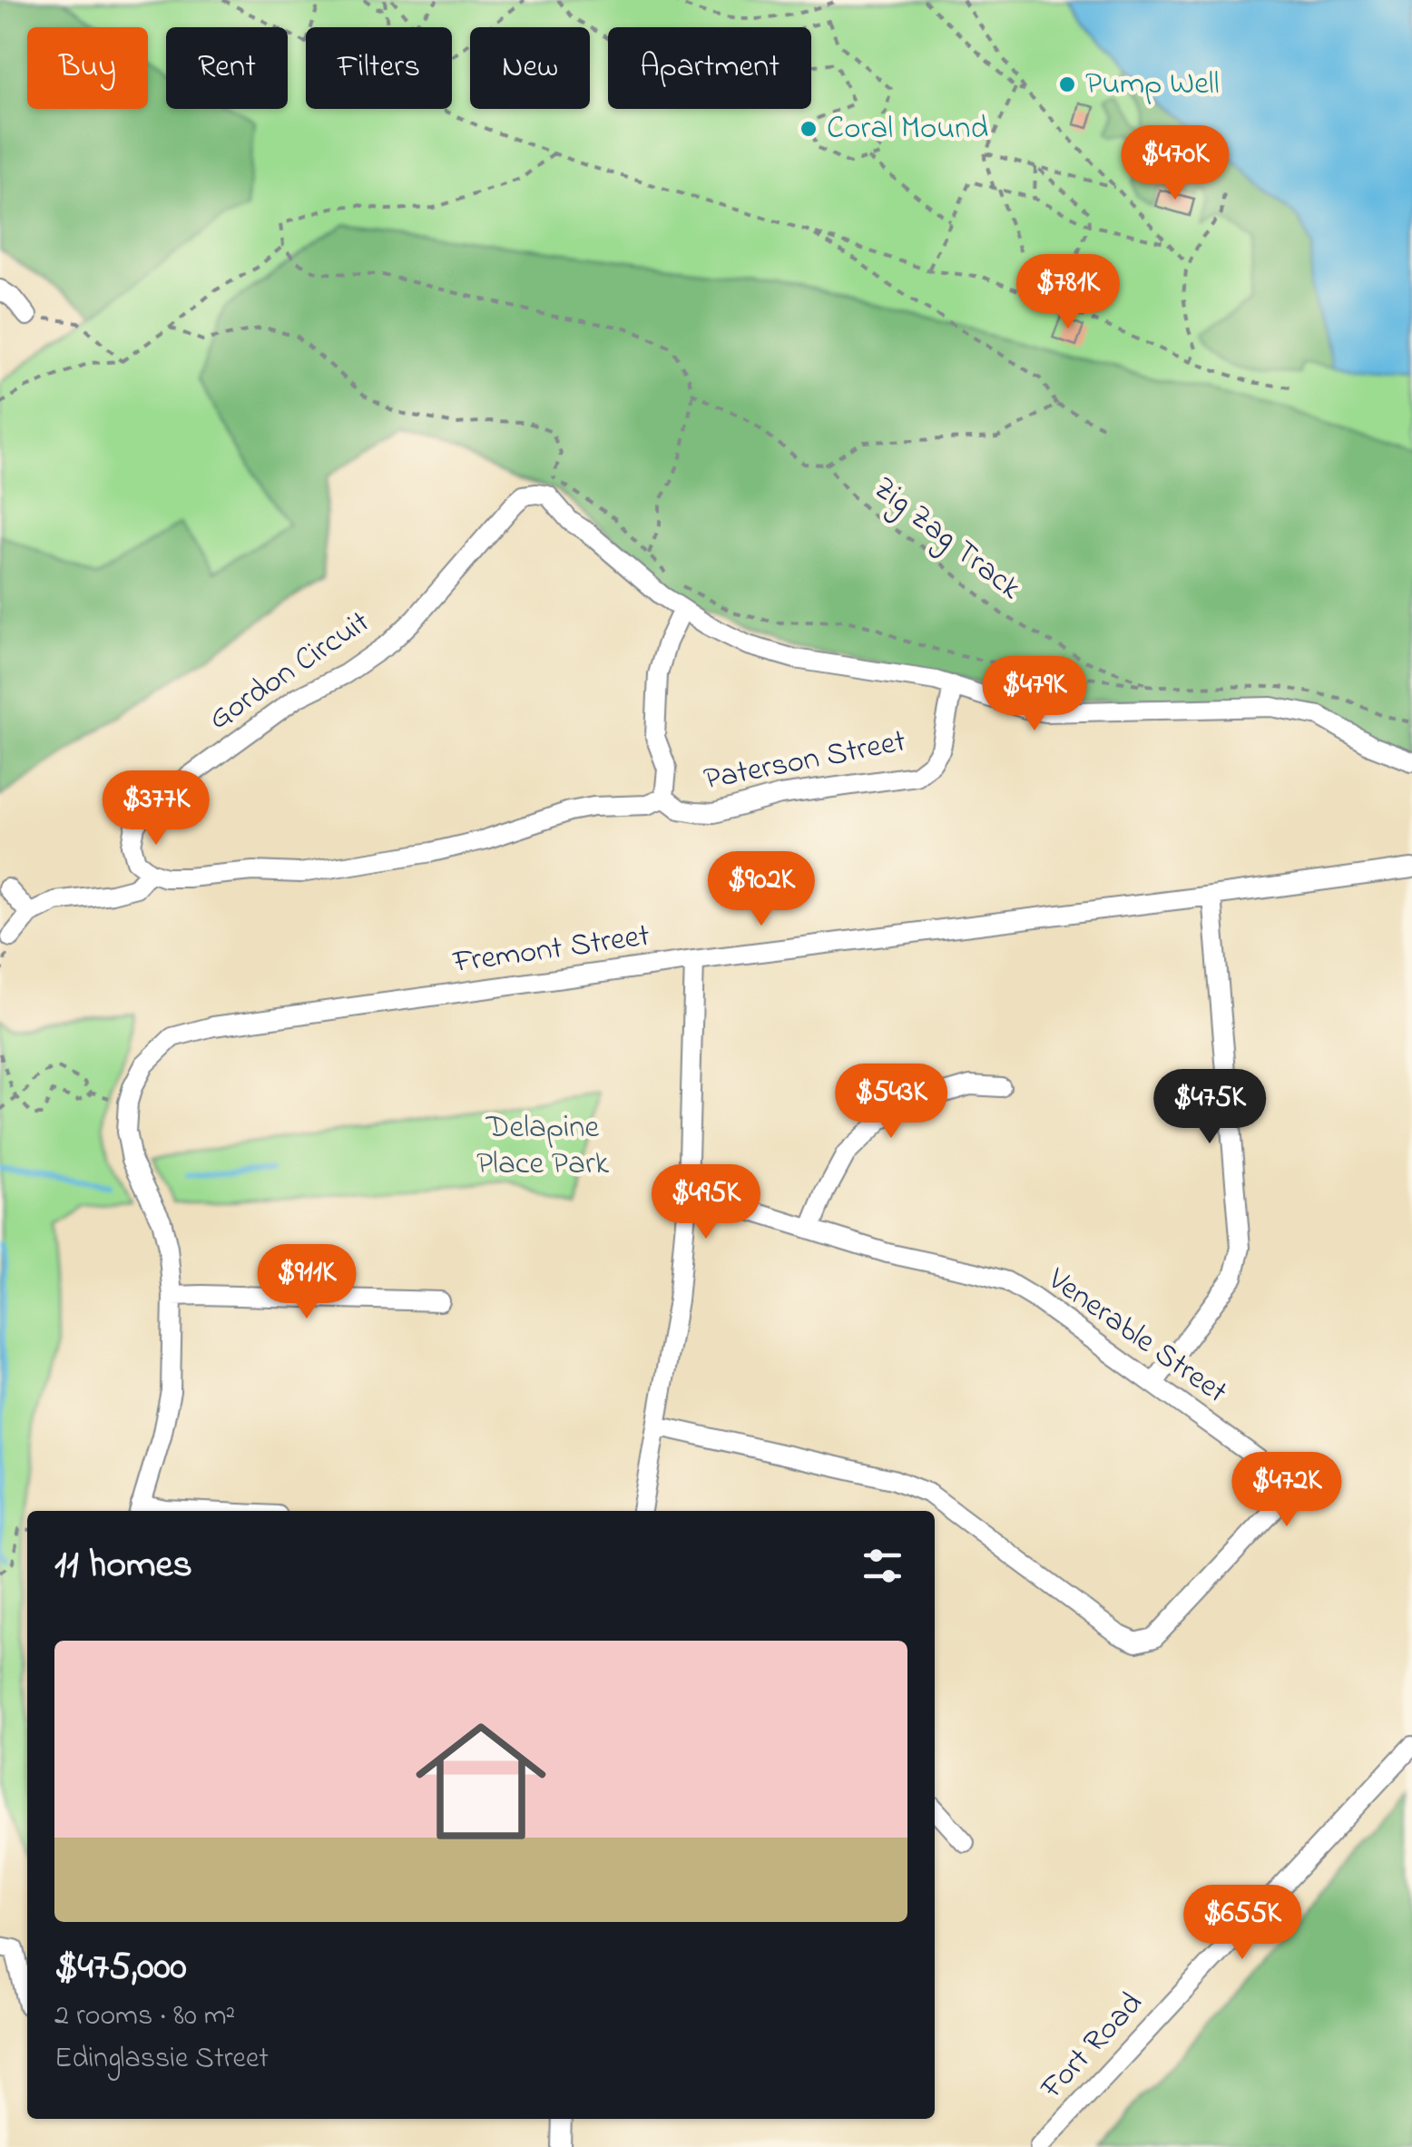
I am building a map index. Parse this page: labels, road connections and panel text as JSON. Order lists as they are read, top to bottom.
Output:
{
  "streets": {
    "street": [
      "Gordon Circuit",
      "Paterson Street",
      "Fremont Street",
      "Venerable Street",
      "Fort Road"
    ],
    "path": ["Zig Zag Track"]
  },
  "crossings": [
    ["Gordon Circuit", "Paterson Street"]
  ],
  "parks": ["Delapine Place Park"],
  "places": ["Pump Well", "Coral Mound"],
  "page": {
    "chip": [
      "Buy",
      "Rent",
      "Filters",
      "New",
      "Apartment"
    ],
    "price": [
      "$470K",
      "$781K",
      "$479K",
      "$377K",
      "$902K",
      "$543K",
      "$475K",
      "$495K",
      "$911K",
      "$472K",
      "$655K"
    ],
    "heading": "11 homes",
    "list": [
      {
        "name": "$475,000",
        "note": "2 rooms · 80 m² · Edinglassie Street"
      }
    ]
  }
}
